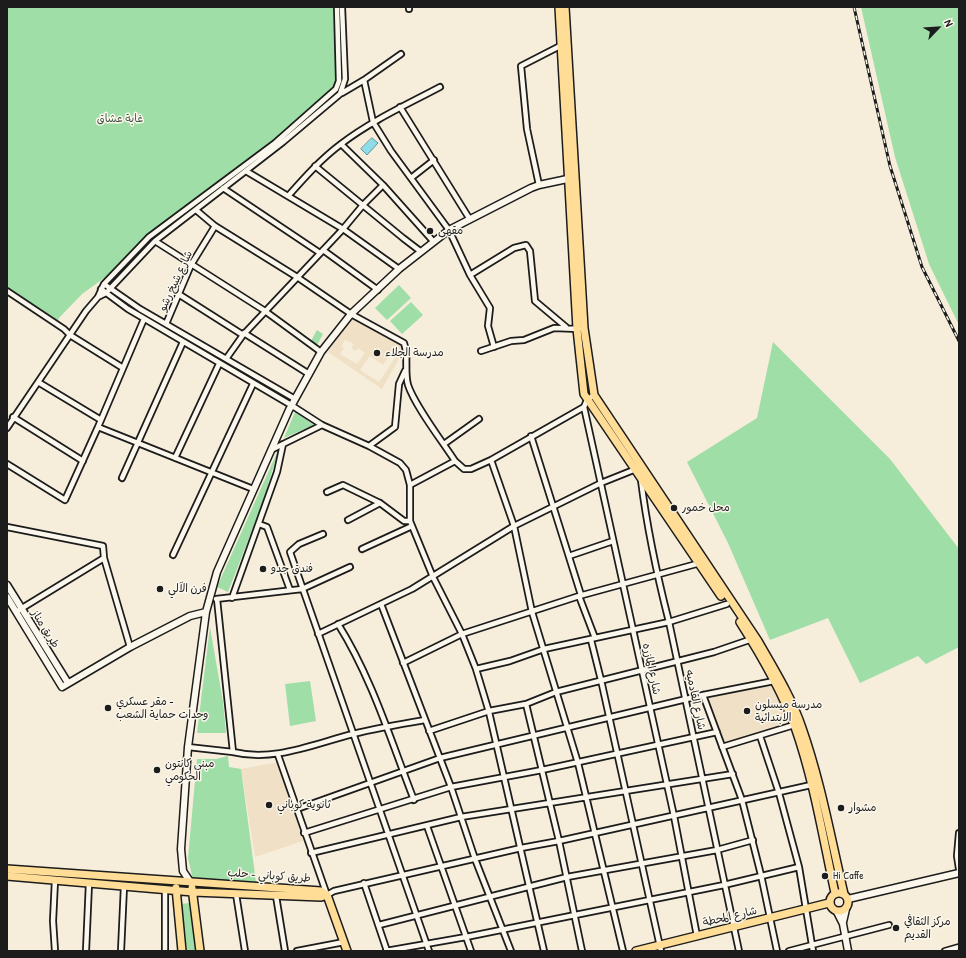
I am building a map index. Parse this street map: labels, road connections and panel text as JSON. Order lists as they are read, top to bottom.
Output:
{
  "streets": {
    "main road": ["طريق مناز", "طريق كوباني - حلب", "شارع المحطة"],
    "street": ["شارع شيخ رشو", "شارع المازره", "شارع القادميه"]
  },
  "crossings": [
    ["شارع المازره", "شارع المحطة"],
    ["شارع القادميه", "شارع المحطة"]
  ],
  "parks": ["غابة عشاق"],
  "places": [
    "مقهى",
    "مدرسة الجلاء",
    "محل خمور",
    "فندق جدو",
    "فرن الآلي",
    "مقر عسكري - وحدات حماية الشعب",
    "مدرسة ميسلون الابتدائية",
    "مبنى كانتون الحكومي",
    "ثانوية كوباني",
    "مشوار",
    "Hi Caffe",
    "مركز الثقافي القديم"
  ],
  "north": "top right"
}
